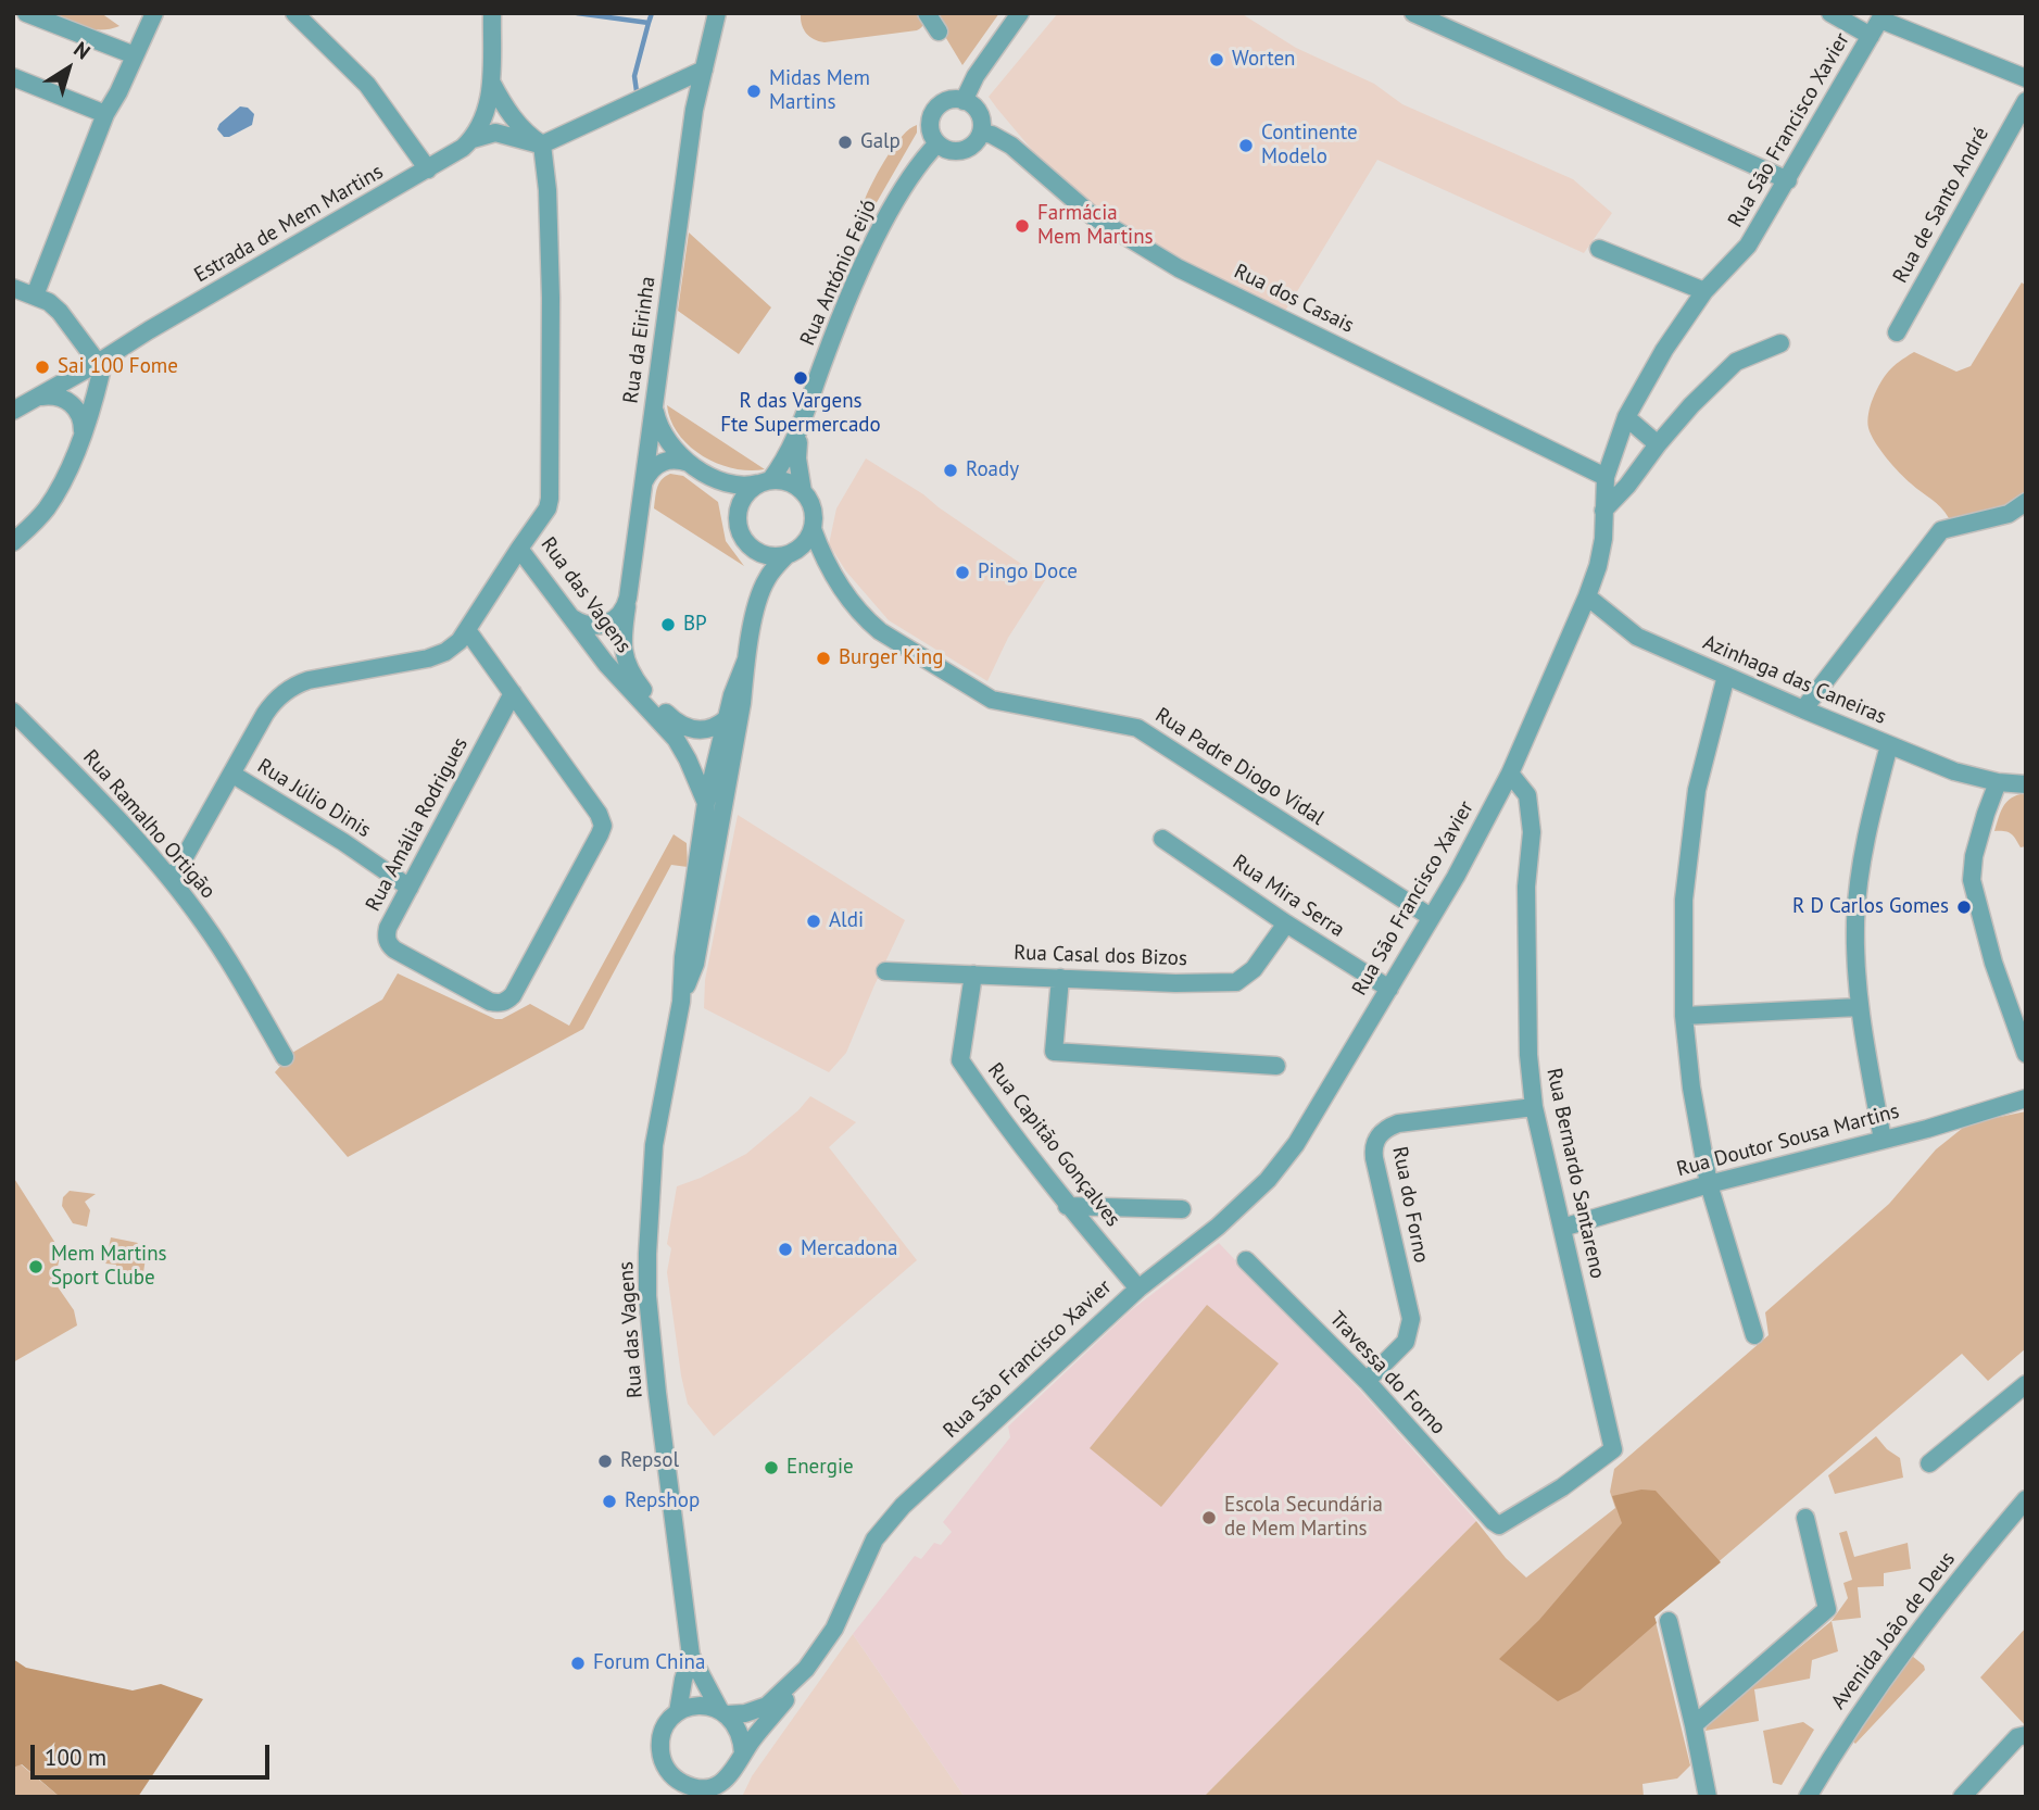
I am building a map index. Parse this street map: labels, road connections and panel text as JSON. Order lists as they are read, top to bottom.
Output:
{
  "streets": {
    "street": [
      "Rua São Francisco Xavier",
      "Rua de Santo André",
      "Estrada de Mem Martins",
      "Rua António Feijó",
      "Rua dos Casais",
      "Rua da Eirinha",
      "Rua das Vagens",
      "Azinhaga das Caneiras",
      "Rua Padre Diogo Vidal",
      "Rua Júlio Dinis",
      "Rua Ramalho Ortigão",
      "Rua Amália Rodrigues",
      "Rua Mira Serra",
      "Rua Casal dos Bizos",
      "Rua Doutor Sousa Martins",
      "Rua Capitão Gonçalves",
      "Rua Bernardo Santareno",
      "Rua do Forno",
      "Travessa do Forno",
      "Avenida João de Deus"
    ]
  },
  "crossings": [
    ["Rua São Francisco Xavier", "Rua dos Casais"],
    ["Rua São Francisco Xavier", "Rua das Vagens"],
    ["Rua São Francisco Xavier", "Azinhaga das Caneiras"],
    ["Rua São Francisco Xavier", "Rua Padre Diogo Vidal"],
    ["Rua São Francisco Xavier", "Rua Mira Serra"],
    ["Rua São Francisco Xavier", "Rua Capitão Gonçalves"],
    ["Rua São Francisco Xavier", "Rua Bernardo Santareno"],
    ["Rua António Feijó", "Rua dos Casais"],
    ["Rua António Feijó", "Rua Padre Diogo Vidal"],
    ["Rua da Eirinha", "Rua das Vagens"],
    ["Rua Júlio Dinis", "Rua Amália Rodrigues"],
    ["Rua Mira Serra", "Rua Casal dos Bizos"],
    ["Rua Casal dos Bizos", "Rua Capitão Gonçalves"],
    ["Rua Doutor Sousa Martins", "Rua Bernardo Santareno"],
    ["Rua Bernardo Santareno", "Rua do Forno"],
    ["Rua Bernardo Santareno", "Travessa do Forno"],
    ["Rua do Forno", "Travessa do Forno"]
  ],
  "places": [
    "Worten",
    "Midas Mem Martins",
    "Galp",
    "Continente Modelo",
    "Farmácia Mem Martins",
    "Sai 100 Fome",
    "R das Vargens Fte Supermercado",
    "Roady",
    "Pingo Doce",
    "BP",
    "Burger King",
    "R D Carlos Gomes",
    "Aldi",
    "Mercadona",
    "Mem Martins Sport Clube",
    "Repsol",
    "Energie",
    "Repshop",
    "Escola Secundária de Mem Martins",
    "Forum China"
  ],
  "scale_bar": "100 m",
  "north": "top right"
}
